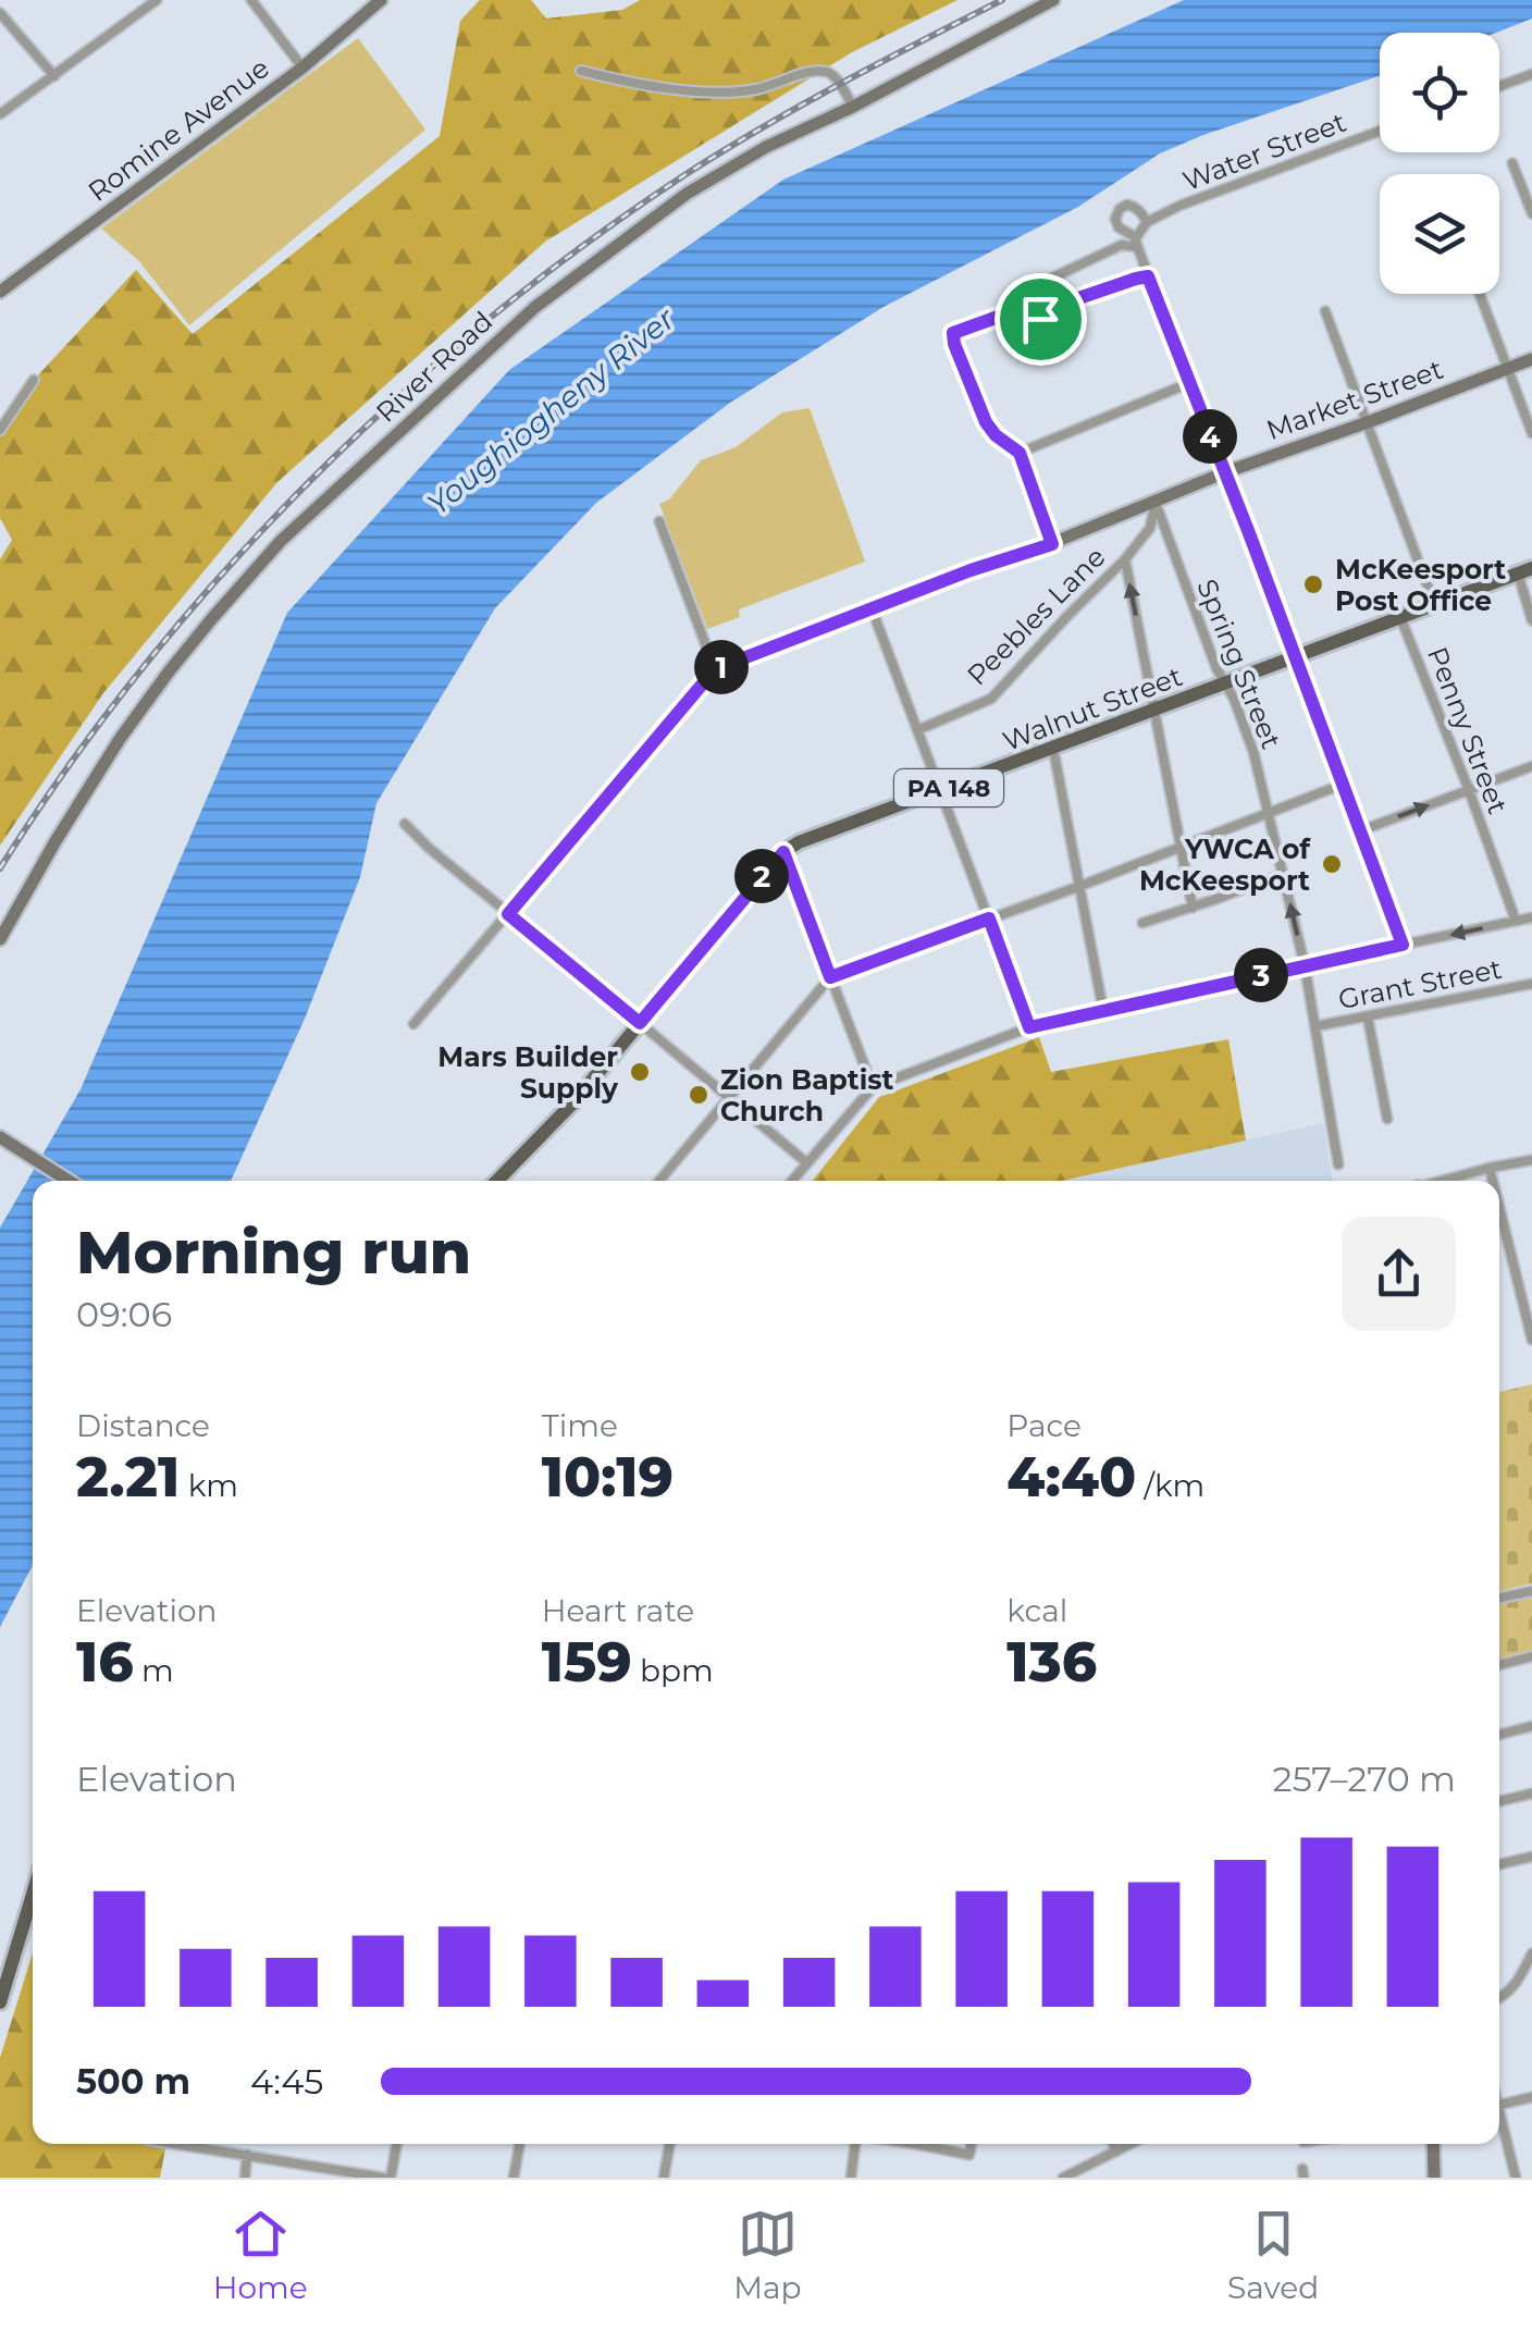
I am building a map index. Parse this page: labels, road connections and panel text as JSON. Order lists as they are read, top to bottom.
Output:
{
  "streets": {
    "main road": ["Walnut Street", "PA 148"],
    "street": [
      "Romine Avenue",
      "Water Street",
      "River Road",
      "Market Street",
      "Peebles Lane",
      "Spring Street",
      "Penny Street",
      "Grant Street"
    ]
  },
  "crossings": [
    ["Market Street", "Peebles Lane"],
    ["Market Street", "Spring Street"],
    ["Peebles Lane", "Spring Street"],
    ["Spring Street", "Walnut Street"],
    ["Spring Street", "Grant Street"],
    ["Walnut Street", "Penny Street"]
  ],
  "water": ["Youghiogheny River"],
  "places": [
    "McKeesport Post Office",
    "YWCA of McKeesport",
    "Mars Builder Supply",
    "Zion Baptist Church"
  ],
  "page": {
    "pins": [
      "4",
      "1",
      "2",
      "3"
    ],
    "heading": ["Morning run", "09:06"],
    "stats": [
      ["Distance", "2.21 km"],
      ["Time", "10:19"],
      ["Pace", "4:40 /km"],
      ["Elevation", "16 m"],
      ["Heart rate", "159 bpm"],
      ["kcal", "136"]
    ],
    "chart": ["Elevation", "257–270 m"],
    "list": [
      {
        "name": "500 m",
        "note": "4:45"
      }
    ],
    "tabs": ["Home", "Map", "Saved"]
  }
}
